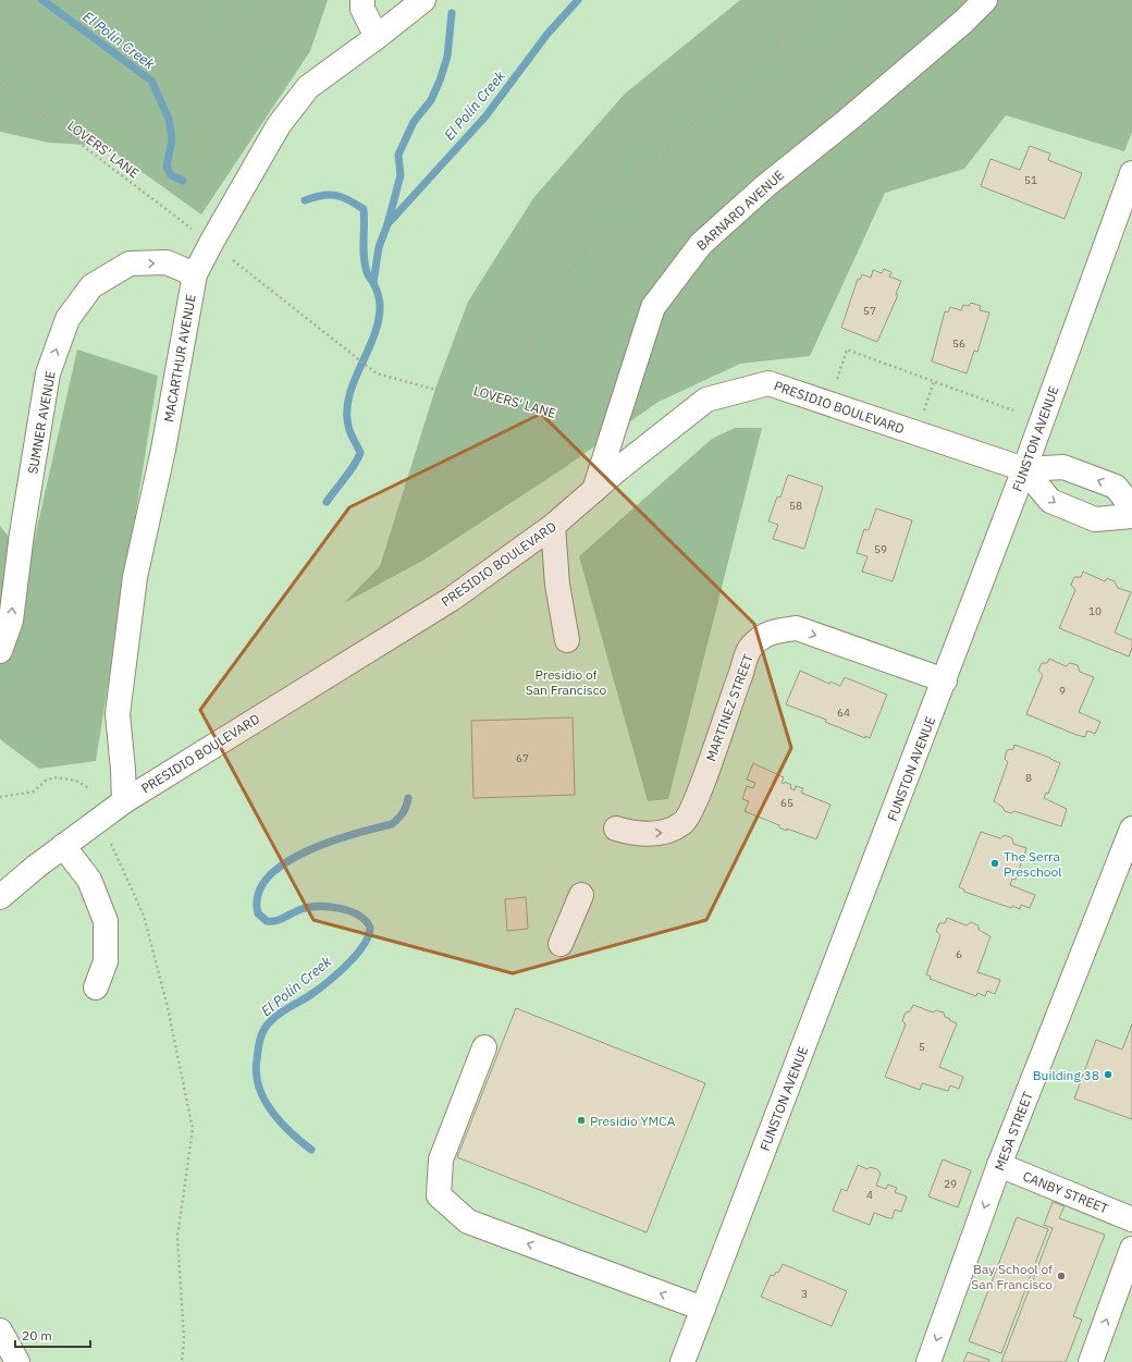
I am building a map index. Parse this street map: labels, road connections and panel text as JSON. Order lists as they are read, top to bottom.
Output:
{
  "streets": {
    "street": [
      "BARNARD AVENUE",
      "MACARTHUR AVENUE",
      "PRESIDIO BOULEVARD",
      "SUMNER AVENUE",
      "FUNSTON AVENUE",
      "MARTINEZ STREET",
      "MESA STREET",
      "CANBY STREET"
    ],
    "path": ["LOVERS' LANE"]
  },
  "crossings": [
    ["BARNARD AVENUE", "PRESIDIO BOULEVARD"],
    ["MACARTHUR AVENUE", "PRESIDIO BOULEVARD"],
    ["MACARTHUR AVENUE", "SUMNER AVENUE"],
    ["PRESIDIO BOULEVARD", "FUNSTON AVENUE"],
    ["FUNSTON AVENUE", "MARTINEZ STREET"],
    ["MESA STREET", "CANBY STREET"]
  ],
  "one_way": ["SUMNER AVENUE"],
  "water": ["El Polín Creek"],
  "parks": ["Presidio of San Francisco"],
  "places": [
    "The Serra Preschool",
    "Building 38",
    "Presidio YMCA",
    "Bay School of San Francisco"
  ],
  "house_numbers": [
    "51",
    "57",
    "56",
    "58",
    "59",
    "10",
    "9",
    "64",
    "67",
    "8",
    "65",
    "6",
    "5",
    "29",
    "4",
    "3"
  ],
  "scale_bar": "20 m"
}
